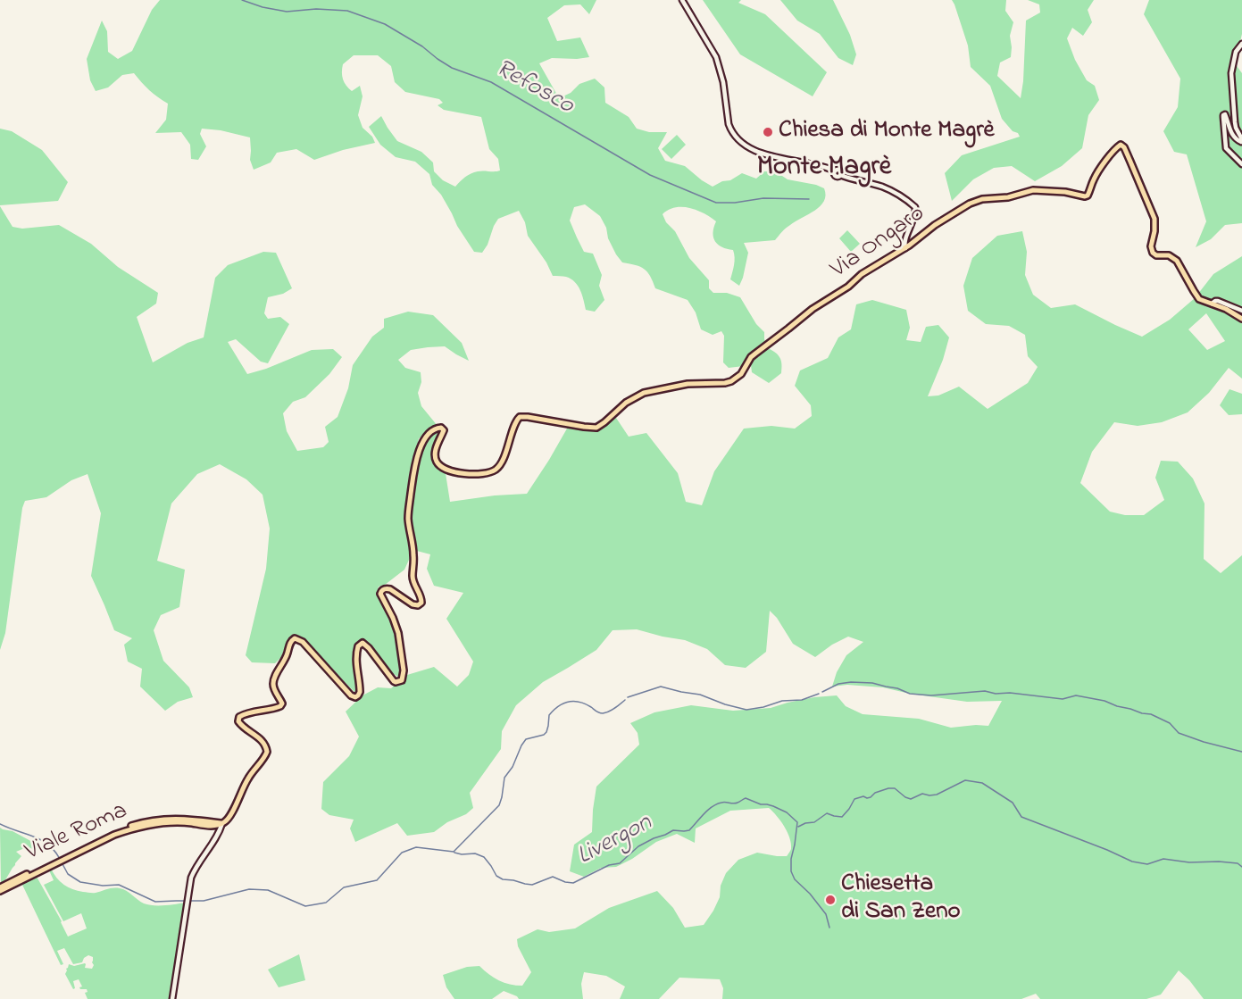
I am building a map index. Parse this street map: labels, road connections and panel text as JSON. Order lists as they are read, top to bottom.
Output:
{
  "streets": {
    "main road": ["Via Ongaro", "Viale Roma"]
  },
  "crossings": [
    ["Via Ongaro", "Viale Roma"]
  ],
  "districts": ["Monte Magrè"],
  "water": ["Refosco", "Livergon"],
  "places": ["Chiesa di Monte Magrè", "Chiesetta di San Zeno"]
}
